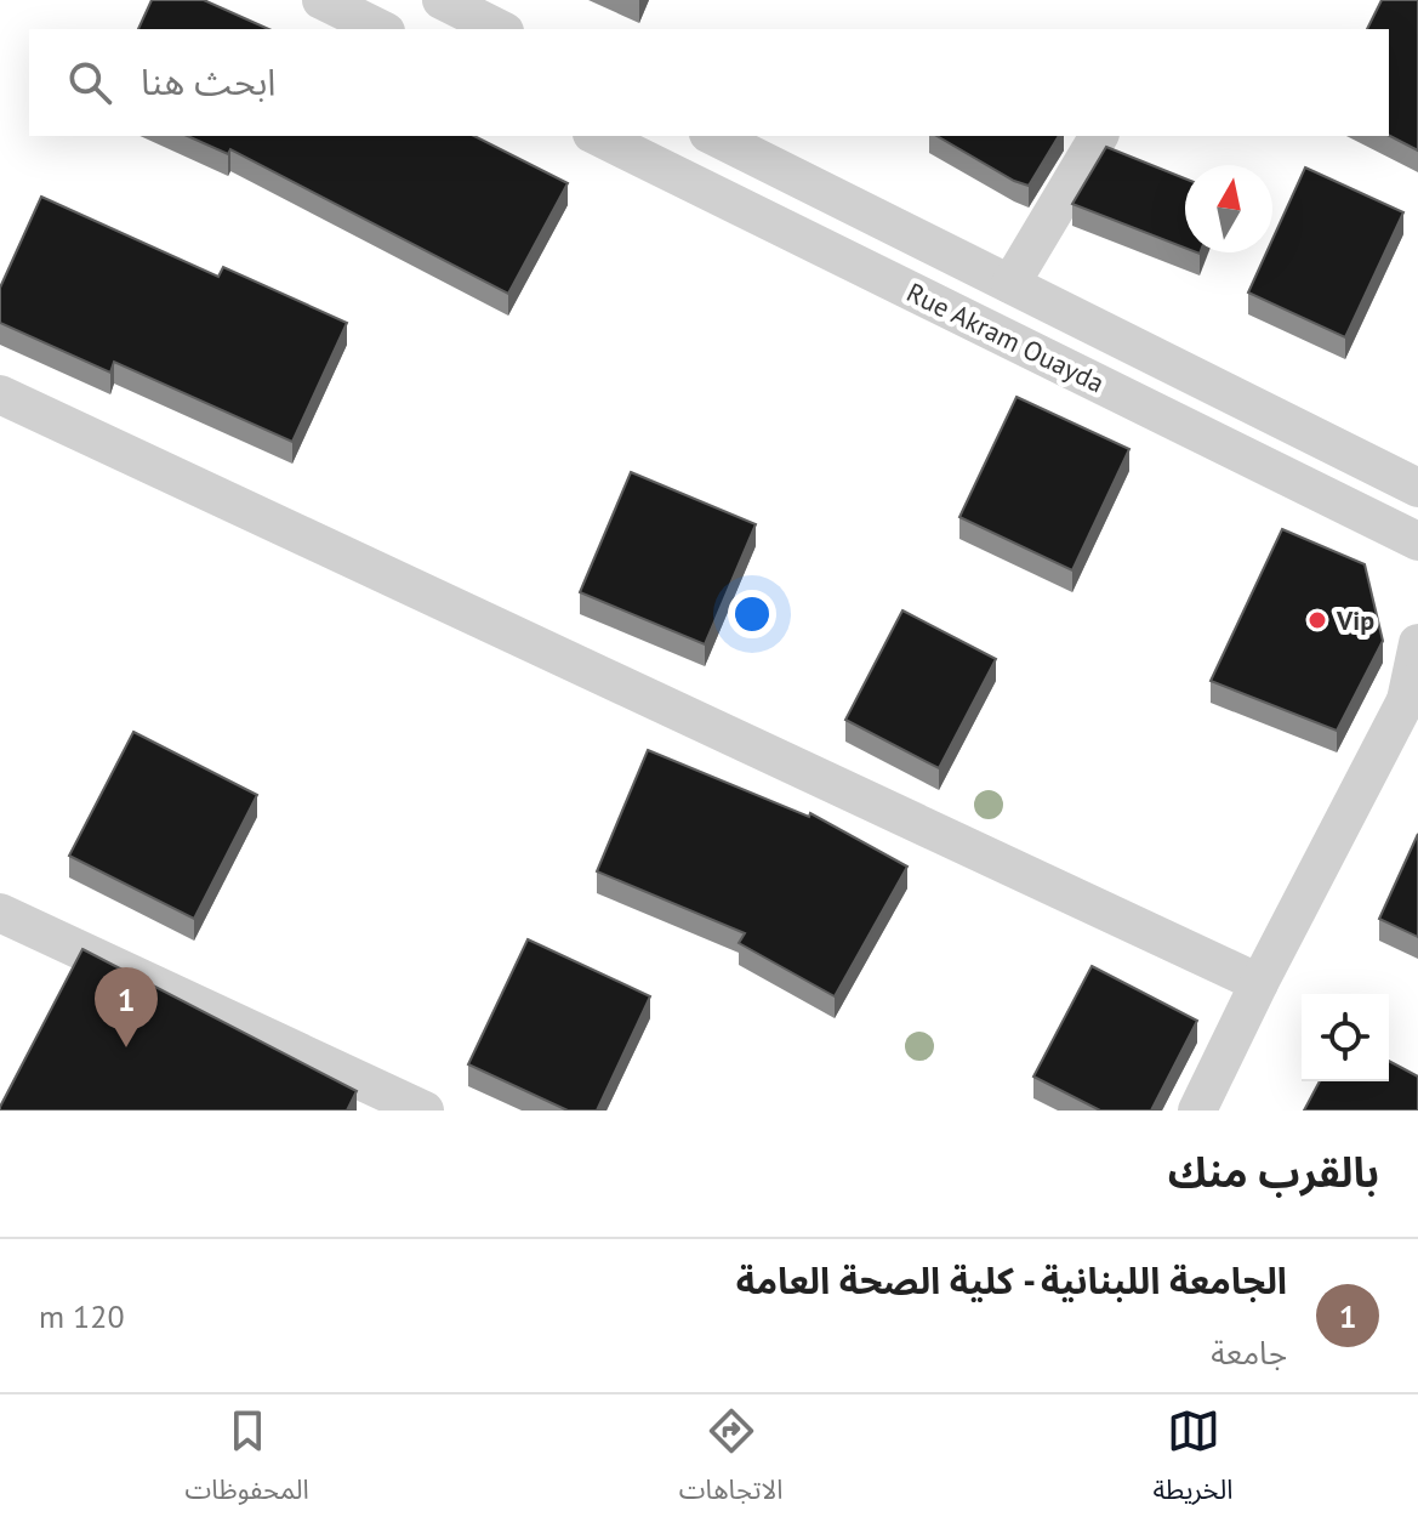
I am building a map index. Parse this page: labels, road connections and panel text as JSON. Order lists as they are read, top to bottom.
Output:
{
  "streets": {
    "street": ["Rue Akram Ouayda"]
  },
  "places": ["Vip"],
  "north": "top",
  "page": {
    "search": "ابحث هنا",
    "pins": "1",
    "heading": "بالقرب منك",
    "list": [
      {
        "mark": "1",
        "name": "الجامعة اللبنانية - كلية الصحة العامة",
        "note": "جامعة",
        "value": "120 m"
      }
    ],
    "nav": ["الخريطة", "الاتجاهات", "المحفوظات"]
  }
}
